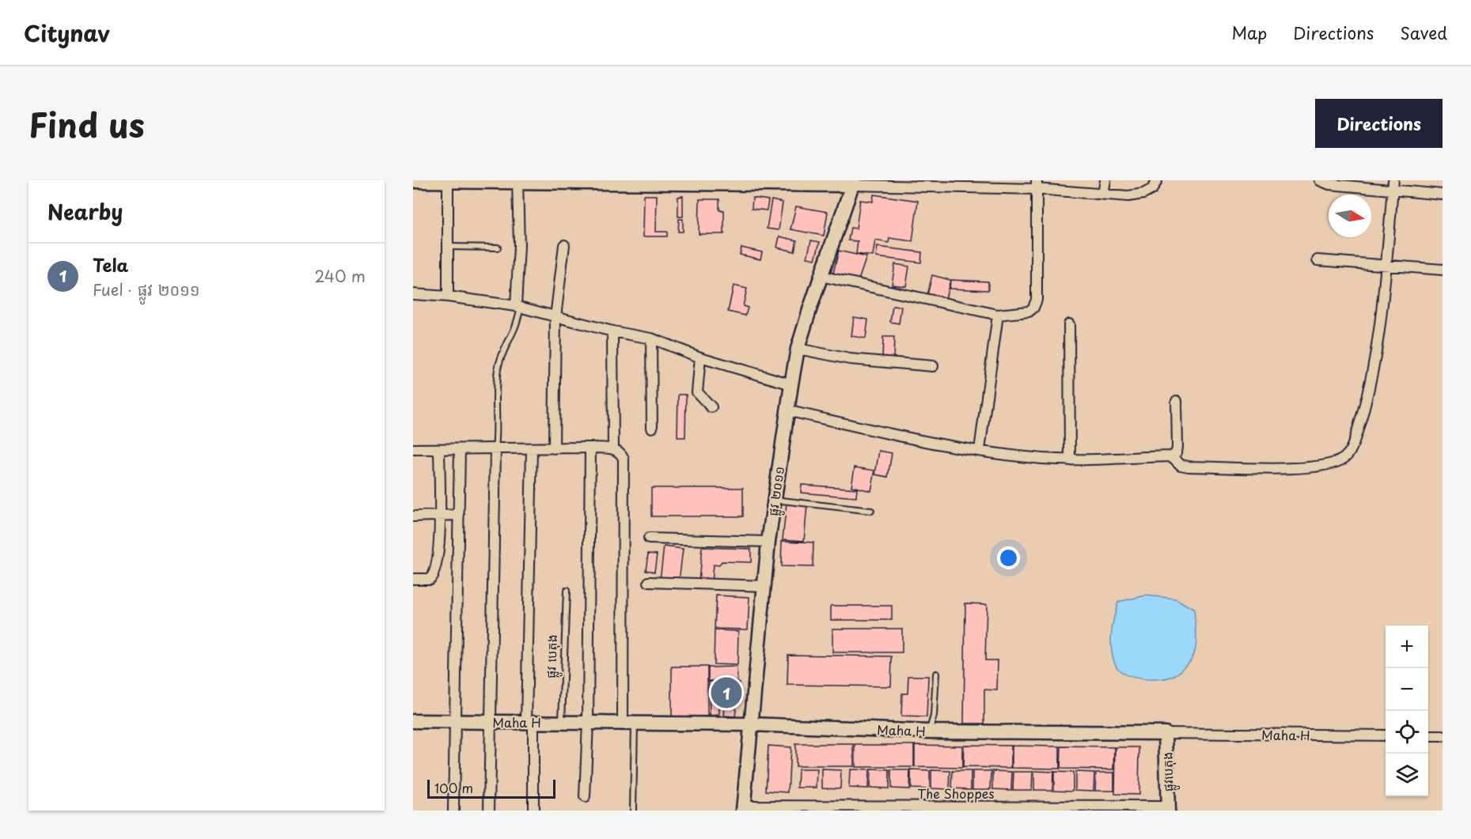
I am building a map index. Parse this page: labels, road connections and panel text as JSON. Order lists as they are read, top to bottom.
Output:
{
  "streets": {
    "street": [
      "ផ្លូវ ២០១១",
      "Maha H",
      "ផ្លូវបេតុង",
      "The Shoppes"
    ],
    "lane": ["ផ្លូវ បេតុង"]
  },
  "crossings": [
    ["ផ្លូវ ២០១១", "Maha H"],
    ["ផ្លូវ ២០១១", "The Shoppes"],
    ["ផ្លូវ បេតុង", "Maha H"],
    ["Maha H", "ផ្លូវបេតុង"],
    ["ផ្លូវបេតុង", "The Shoppes"]
  ],
  "scale_bar": "100 m",
  "north": "right",
  "page": {
    "header": "Citynav",
    "nav": ["Map", "Directions", "Saved"],
    "title": "Find us",
    "buttons": "Directions",
    "heading": "Nearby",
    "list": [
      {
        "mark": "1",
        "name": "Tela",
        "note": "Fuel · ផ្លូវ ២០១១",
        "value": "240 m"
      }
    ],
    "map_buttons": ["+", "−"],
    "pins": "1",
    "scale": "100 m"
  }
}
